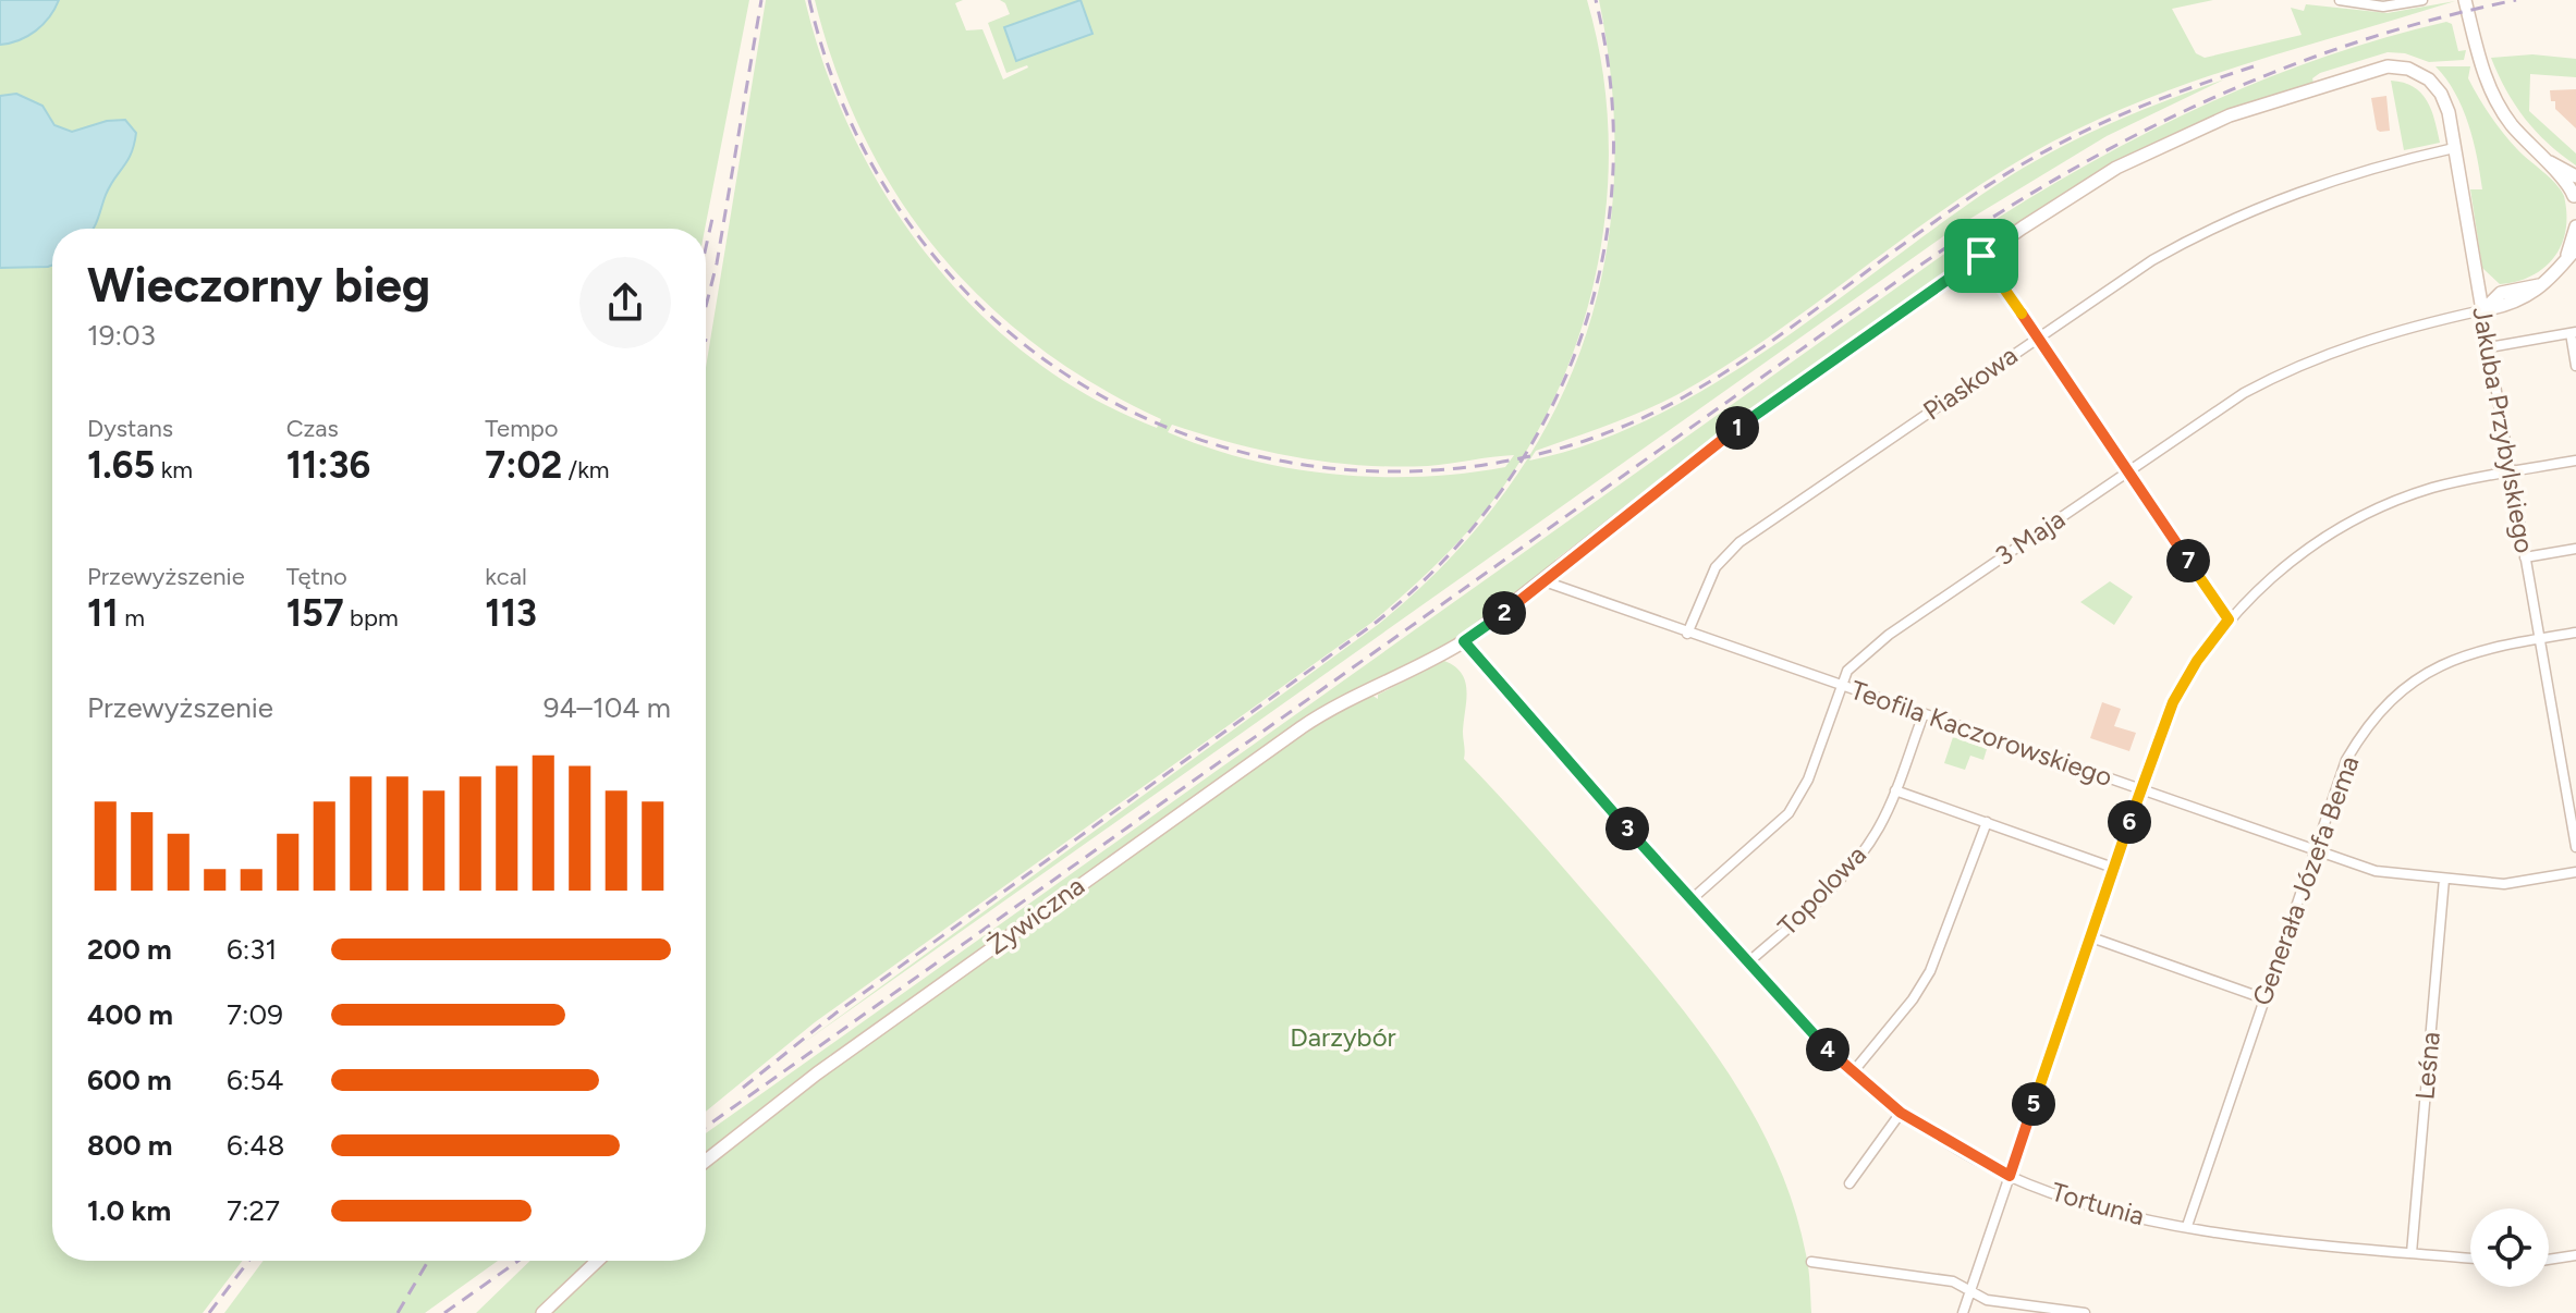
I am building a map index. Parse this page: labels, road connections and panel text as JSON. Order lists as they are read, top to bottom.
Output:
{
  "streets": {
    "street": [
      "Piaskowa",
      "Jakuba Przybylskiego",
      "3 Maja",
      "Teofila Kaczorowskiego",
      "Generała Józefa Bema",
      "Topolowa",
      "Żywiczna",
      "Leśna",
      "Tortunia"
    ]
  },
  "crossings": [
    ["Piaskowa", "Jakuba Przybylskiego"],
    ["Piaskowa", "Teofila Kaczorowskiego"],
    ["Jakuba Przybylskiego", "3 Maja"],
    ["Jakuba Przybylskiego", "Generała Józefa Bema"],
    ["Jakuba Przybylskiego", "Żywiczna"],
    ["3 Maja", "Teofila Kaczorowskiego"],
    ["3 Maja", "Tortunia"],
    ["Teofila Kaczorowskiego", "Generała Józefa Bema"],
    ["Teofila Kaczorowskiego", "Topolowa"],
    ["Teofila Kaczorowskiego", "Żywiczna"],
    ["Teofila Kaczorowskiego", "Leśna"],
    ["Generała Józefa Bema", "Tortunia"],
    ["Topolowa", "Tortunia"],
    ["Żywiczna", "Tortunia"],
    ["Leśna", "Tortunia"]
  ],
  "parks": ["Darzybór"],
  "page": {
    "heading": ["Wieczorny bieg", "19:03"],
    "stats": [
      ["Dystans", "1.65 km"],
      ["Czas", "11:36"],
      ["Tempo", "7:02 /km"],
      ["Przewyższenie", "11 m"],
      ["Tętno", "157 bpm"],
      ["kcal", "113"]
    ],
    "pins": [
      "1",
      "7",
      "2",
      "6",
      "3",
      "4",
      "5"
    ],
    "chart": ["Przewyższenie", "94–104 m"],
    "list": [
      {
        "name": "200 m",
        "note": "6:31"
      },
      {
        "name": "400 m",
        "note": "7:09"
      },
      {
        "name": "600 m",
        "note": "6:54"
      },
      {
        "name": "800 m",
        "note": "6:48"
      },
      {
        "name": "1.0 km",
        "note": "7:27"
      }
    ]
  }
}
